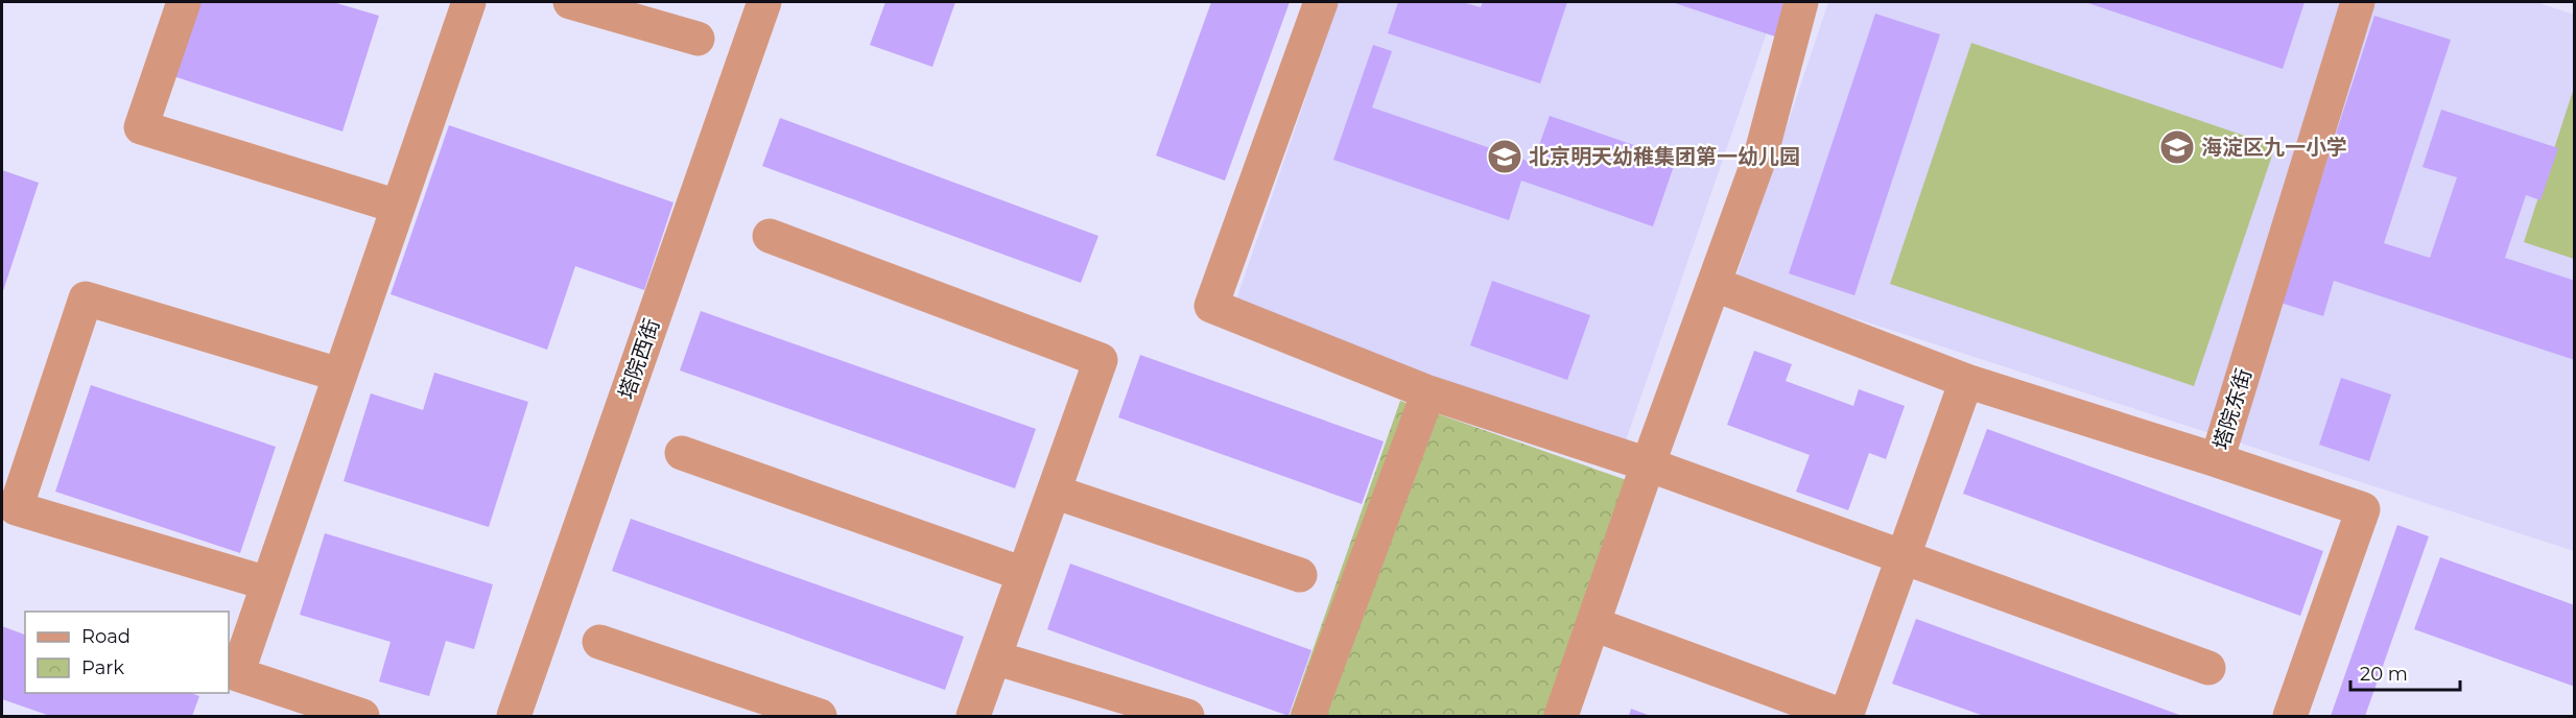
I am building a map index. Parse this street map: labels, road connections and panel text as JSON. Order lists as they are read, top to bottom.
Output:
{
  "streets": {
    "street": ["塔院西街", "塔院东街"]
  },
  "places": {
    "school or university": ["海淀区九一小学", "北京明天幼稚集团第一幼儿园"]
  },
  "legend": ["Road", "Park"],
  "scale_bar": "20 m"
}
